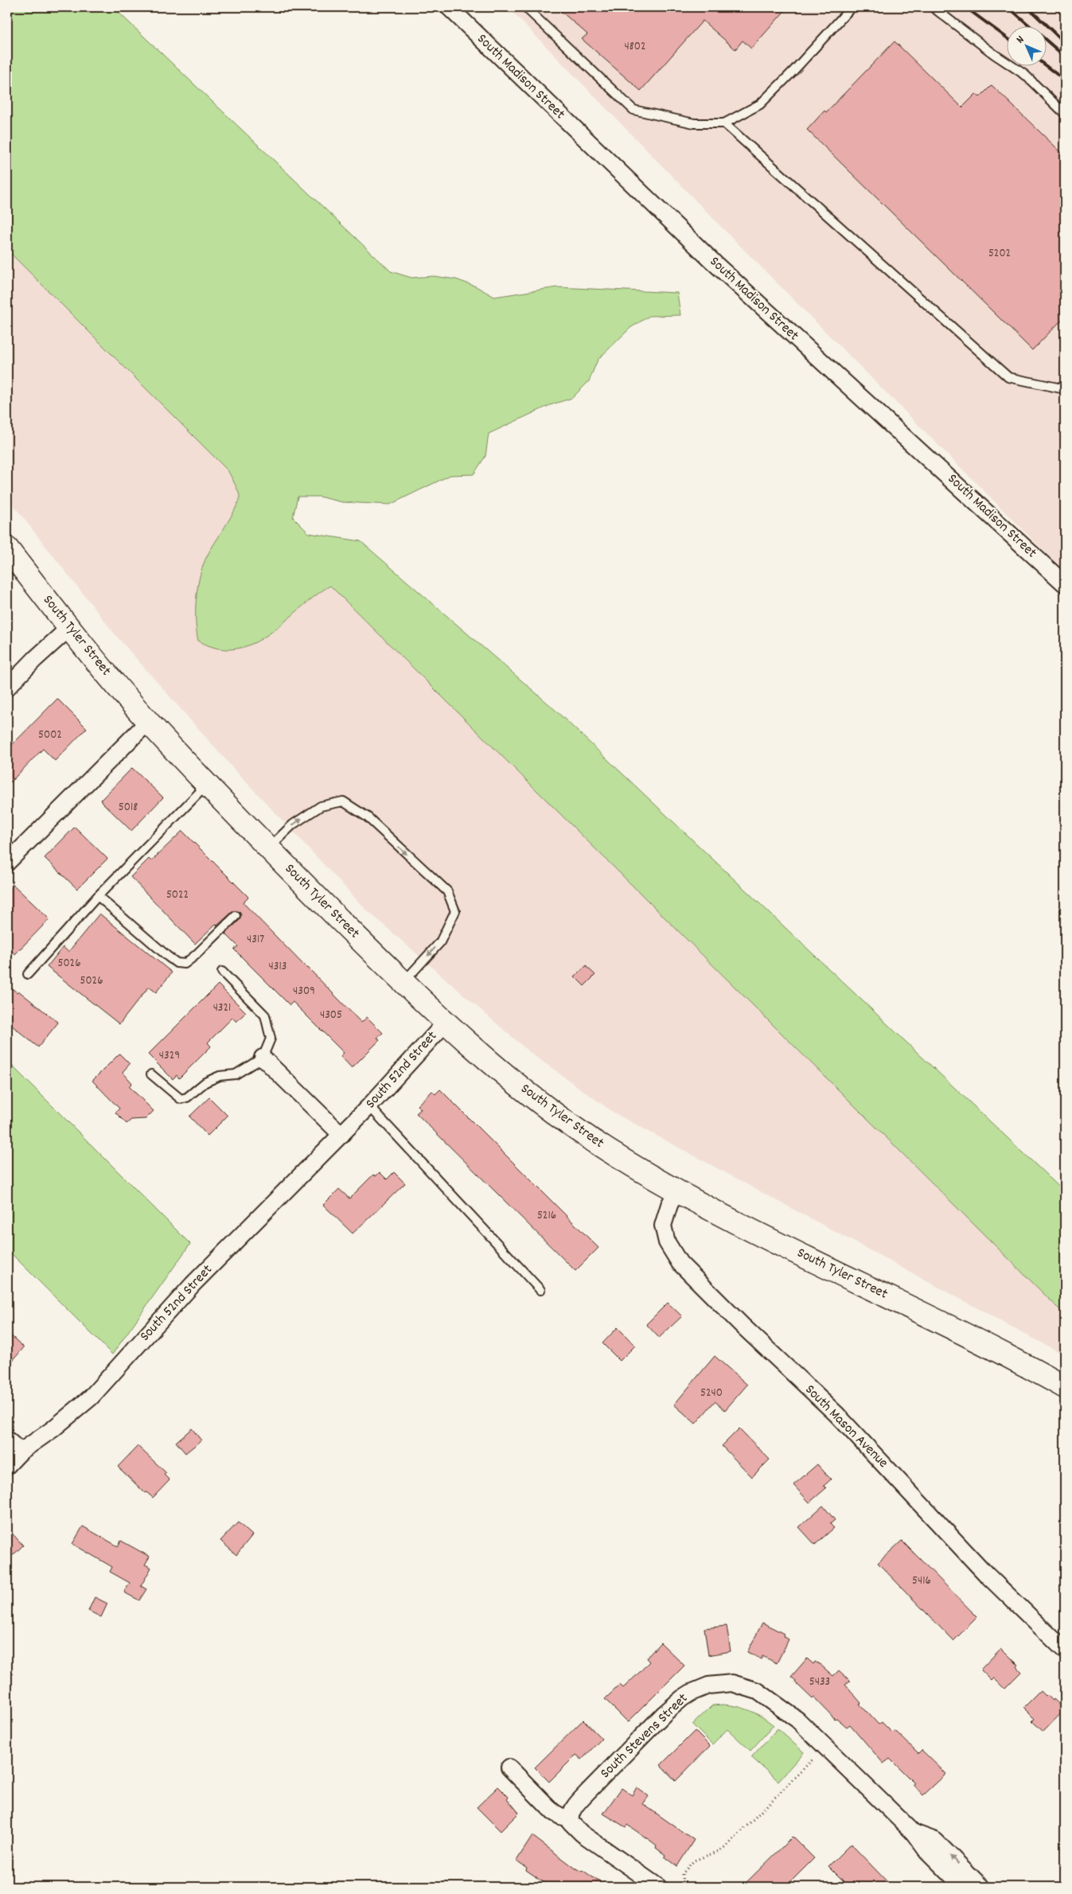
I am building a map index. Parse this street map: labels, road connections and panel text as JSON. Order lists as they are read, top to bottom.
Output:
{
  "streets": {
    "main road": ["South Tyler Street"],
    "street": [
      "South Madison Street",
      "South 52nd Street",
      "South Mason Avenue",
      "South Stevens Street"
    ]
  },
  "crossings": [
    ["South Tyler Street", "South 52nd Street"],
    ["South Tyler Street", "South Mason Avenue"]
  ],
  "house_numbers": [
    "4802",
    "5202",
    "5002",
    "5018",
    "5022",
    "4317",
    "5026",
    "4313",
    "5026",
    "4309",
    "4321",
    "4305",
    "4329",
    "5216",
    "5240",
    "5416",
    "5433"
  ],
  "north": "top left"
}
